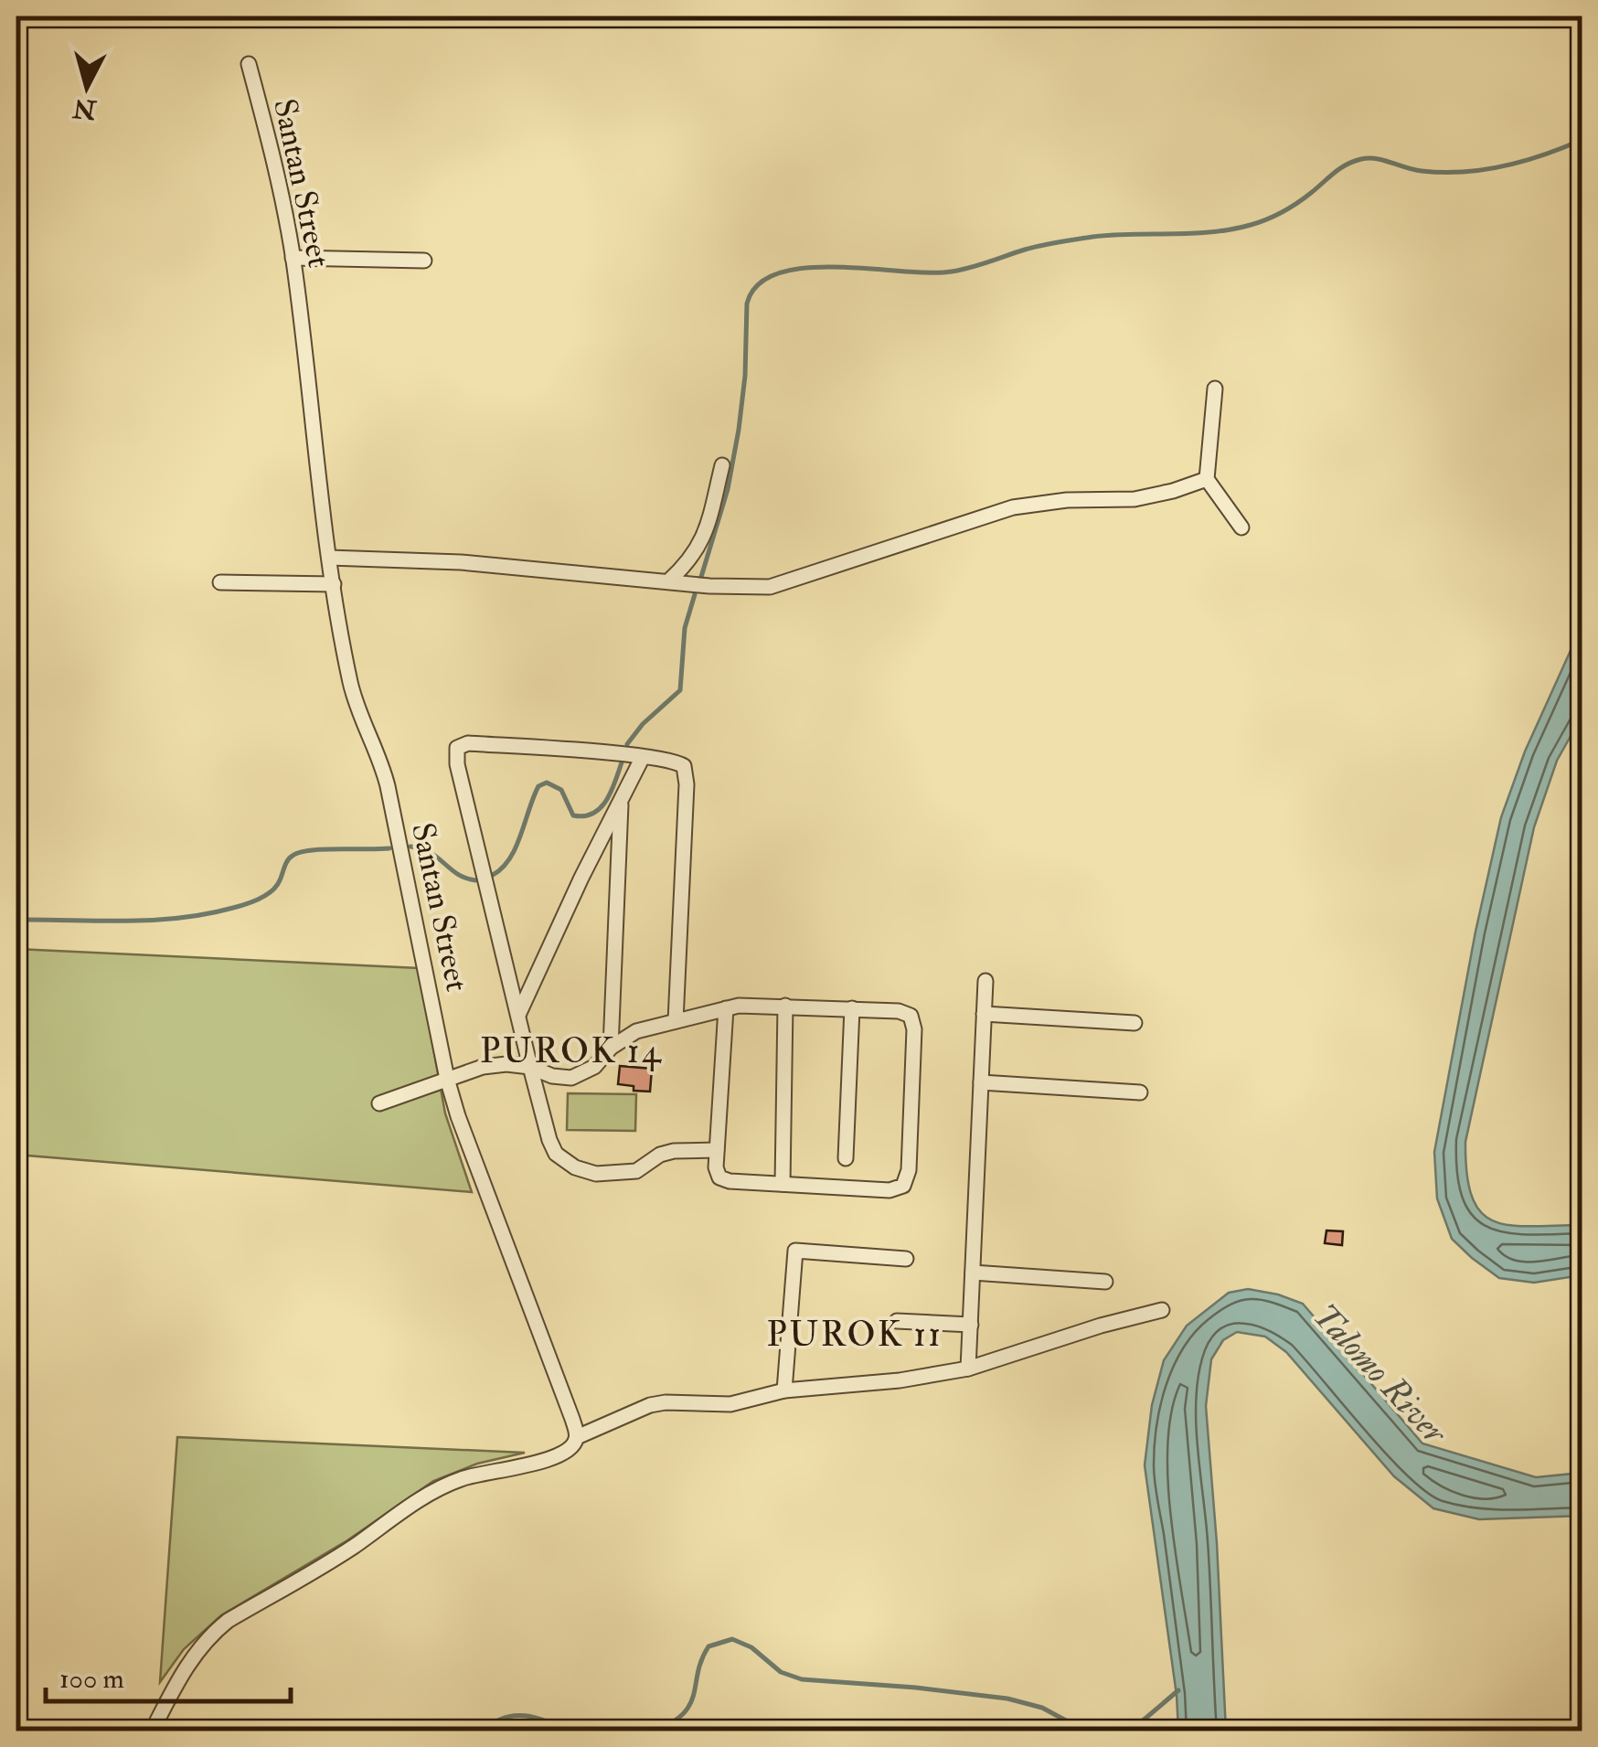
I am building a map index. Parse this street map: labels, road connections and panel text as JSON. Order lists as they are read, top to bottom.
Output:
{
  "streets": {
    "street": ["Santan Street"]
  },
  "districts": ["PUROK 14", "PUROK 11"],
  "water": ["Talomo River"],
  "scale_bar": "100 m",
  "north": "bottom"
}
